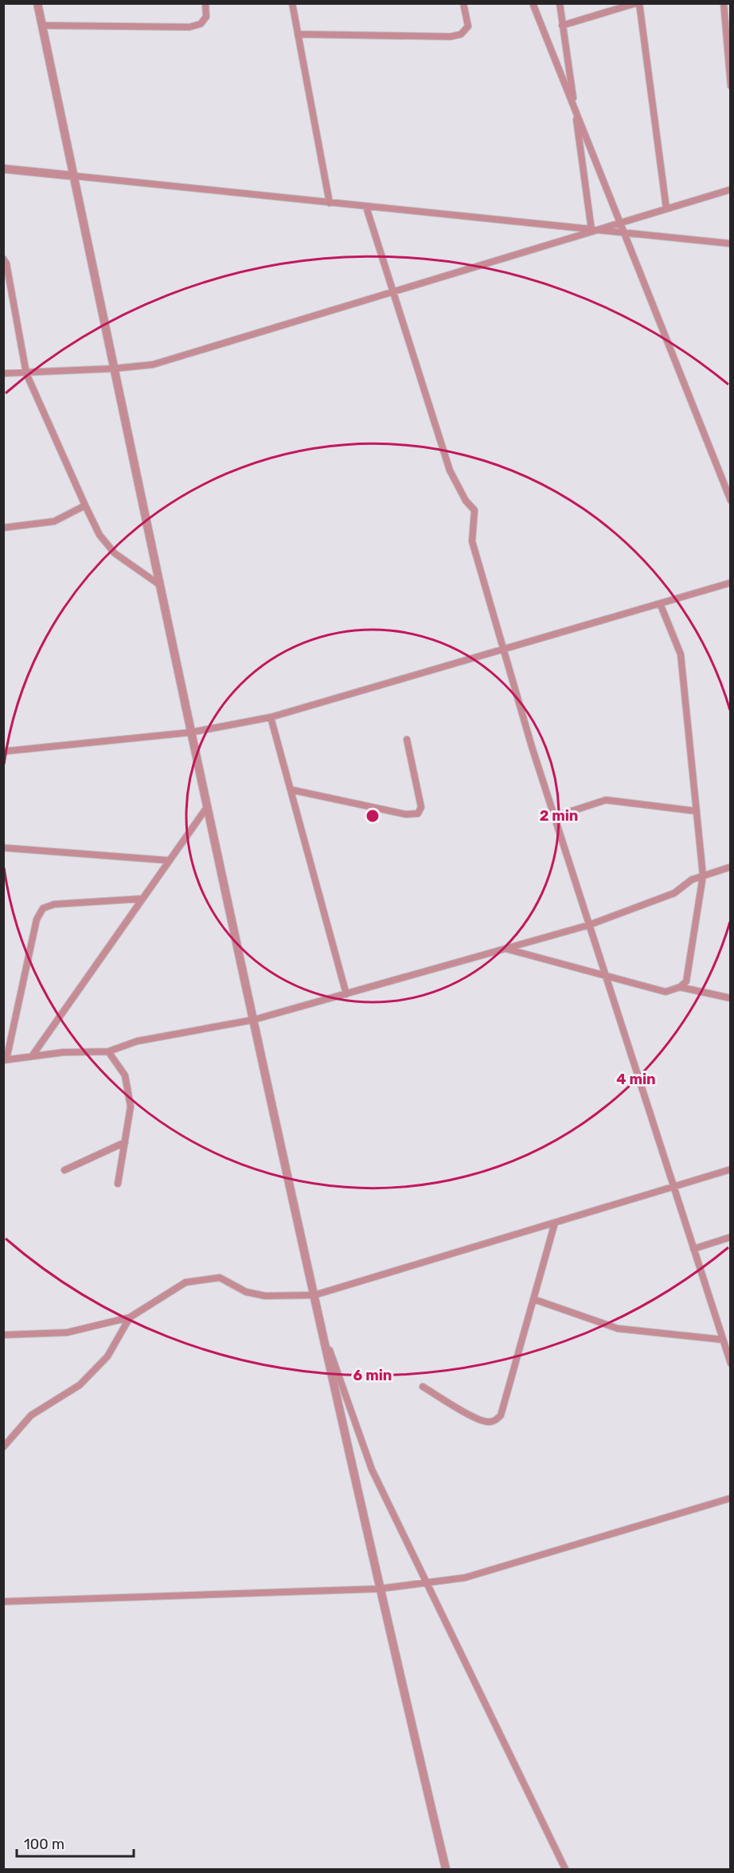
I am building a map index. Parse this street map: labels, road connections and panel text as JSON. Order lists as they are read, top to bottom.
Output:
{
  "scale_bar": "100 m",
  "rings": ["2 min", "4 min", "6 min"]
}
